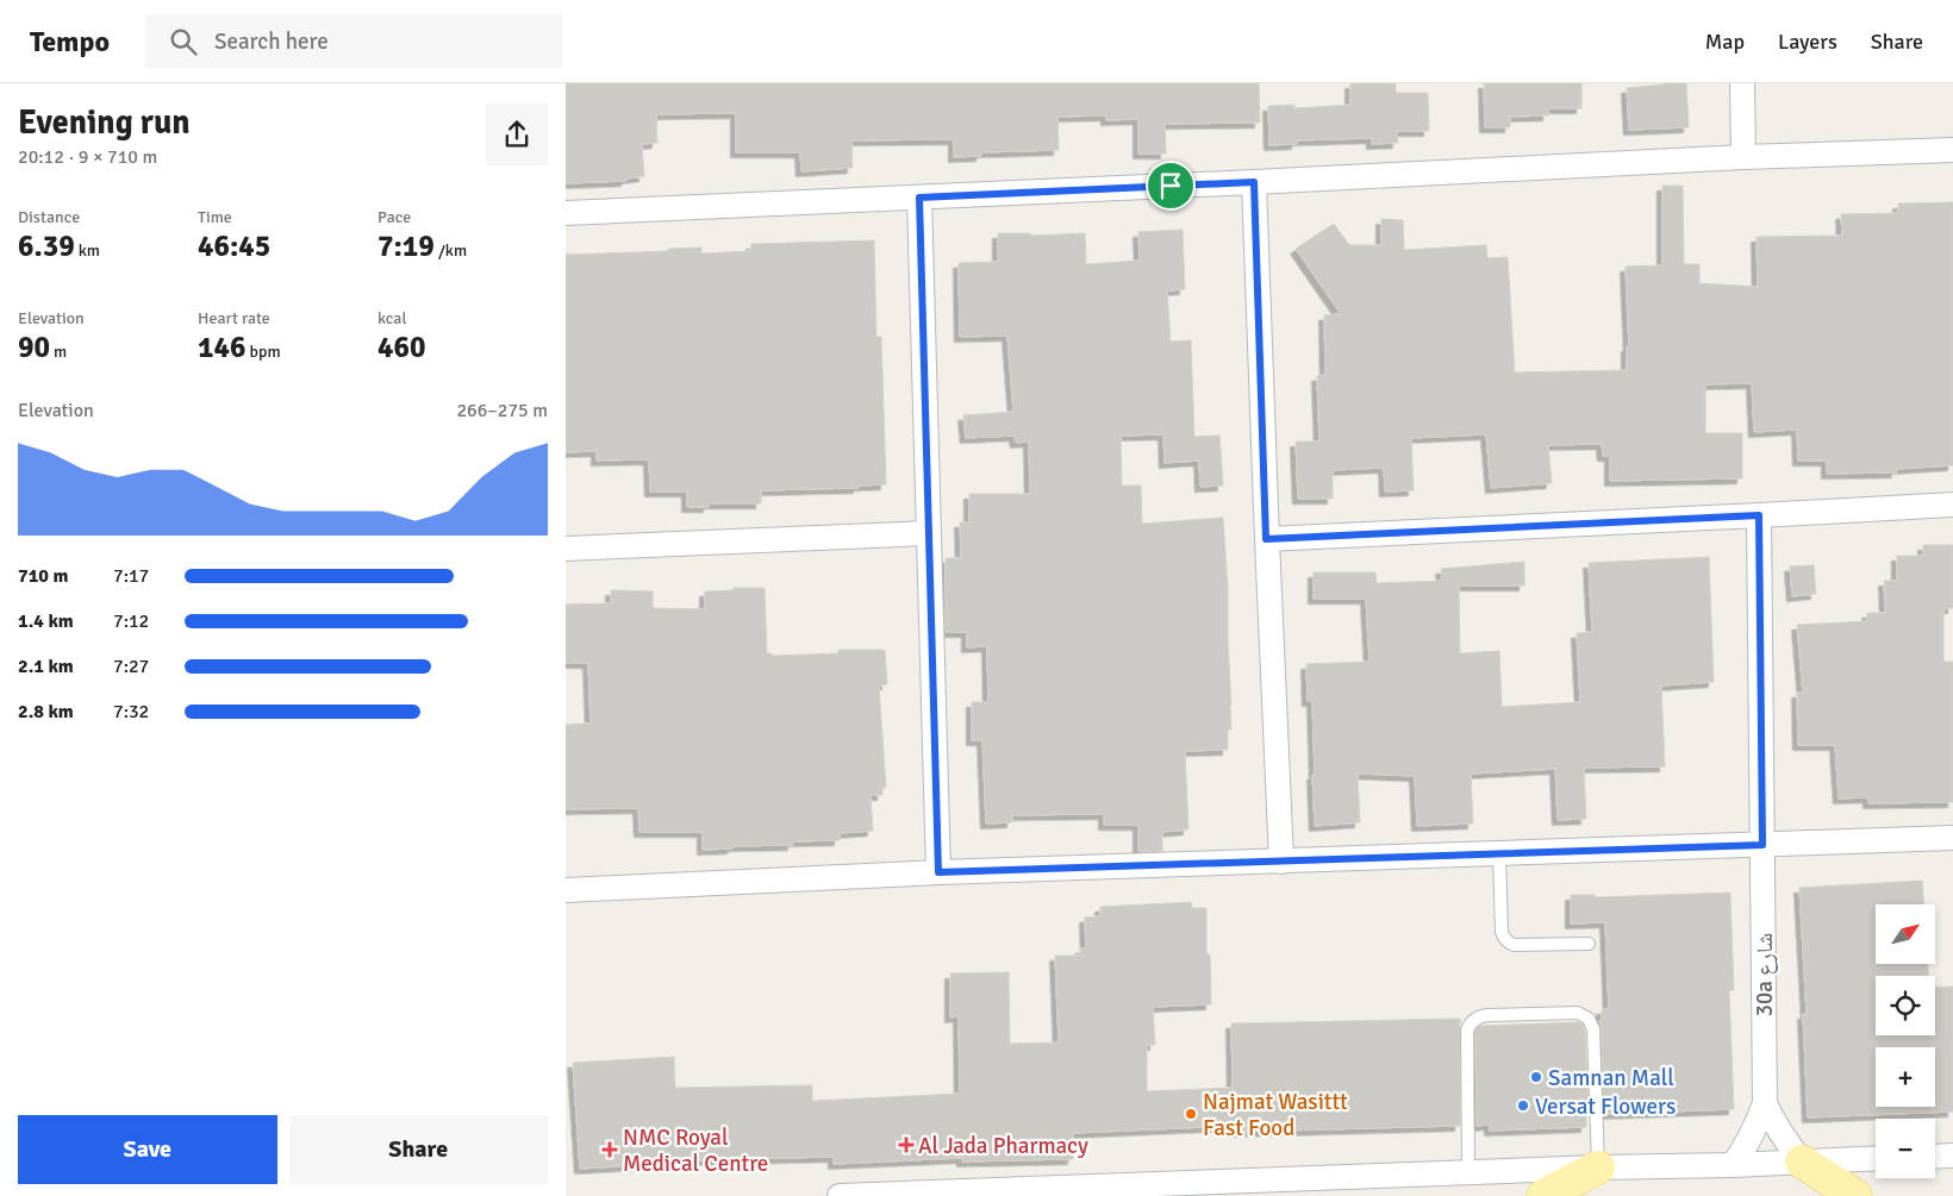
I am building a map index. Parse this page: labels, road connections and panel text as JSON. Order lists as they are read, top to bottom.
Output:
{
  "streets": {
    "street": ["30a شارع"]
  },
  "places": {
    "other": ["Samnan Mall", "Versat Flowers", "Najmat Wasittt Fast Food"],
    "health": ["Al Jada Pharmacy", "NMC Royal Medical Centre"]
  },
  "north": "top right",
  "page": {
    "header": "Tempo",
    "search": "Search here",
    "nav": ["Map", "Layers", "Share"],
    "heading": ["Evening run", "20:12 · 9 × 710 m"],
    "stats": [
      ["Distance", "6.39 km"],
      ["Time", "46:45"],
      ["Pace", "7:19 /km"],
      ["Elevation", "90 m"],
      ["Heart rate", "146 bpm"],
      ["kcal", "460"]
    ],
    "chart": ["Elevation", "266–275 m"],
    "list": [
      {
        "name": "710 m",
        "note": "7:17"
      },
      {
        "name": "1.4 km",
        "note": "7:12"
      },
      {
        "name": "2.1 km",
        "note": "7:27"
      },
      {
        "name": "2.8 km",
        "note": "7:32"
      }
    ],
    "map_buttons": ["+", "−"],
    "buttons": ["Save", "Share"]
  }
}
